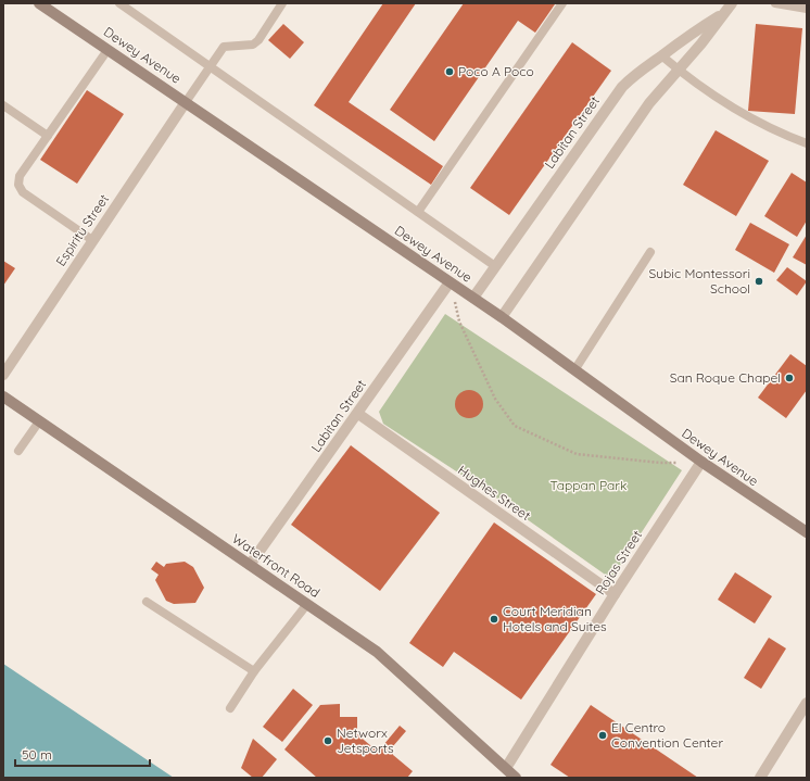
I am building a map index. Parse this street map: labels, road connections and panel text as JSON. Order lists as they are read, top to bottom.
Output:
{
  "streets": {
    "main road": ["Dewey Avenue", "Waterfront Road"],
    "street": [
      "Labitan Street",
      "Espiritu Street",
      "Hughes Street",
      "Rojas Street"
    ]
  },
  "crossings": [
    ["Dewey Avenue", "Labitan Street"],
    ["Dewey Avenue", "Espiritu Street"],
    ["Dewey Avenue", "Rojas Street"],
    ["Labitan Street", "Hughes Street"],
    ["Labitan Street", "Waterfront Road"],
    ["Hughes Street", "Rojas Street"],
    ["Rojas Street", "Waterfront Road"]
  ],
  "parks": ["Tappan Park"],
  "places": [
    "Poco A Poco",
    "Subic Montessori School",
    "San Roque Chapel",
    "Court Meridian Hotels and Suites",
    "El Centro Convention Center",
    "Networx Jetsports"
  ],
  "scale_bar": "50 m"
}
